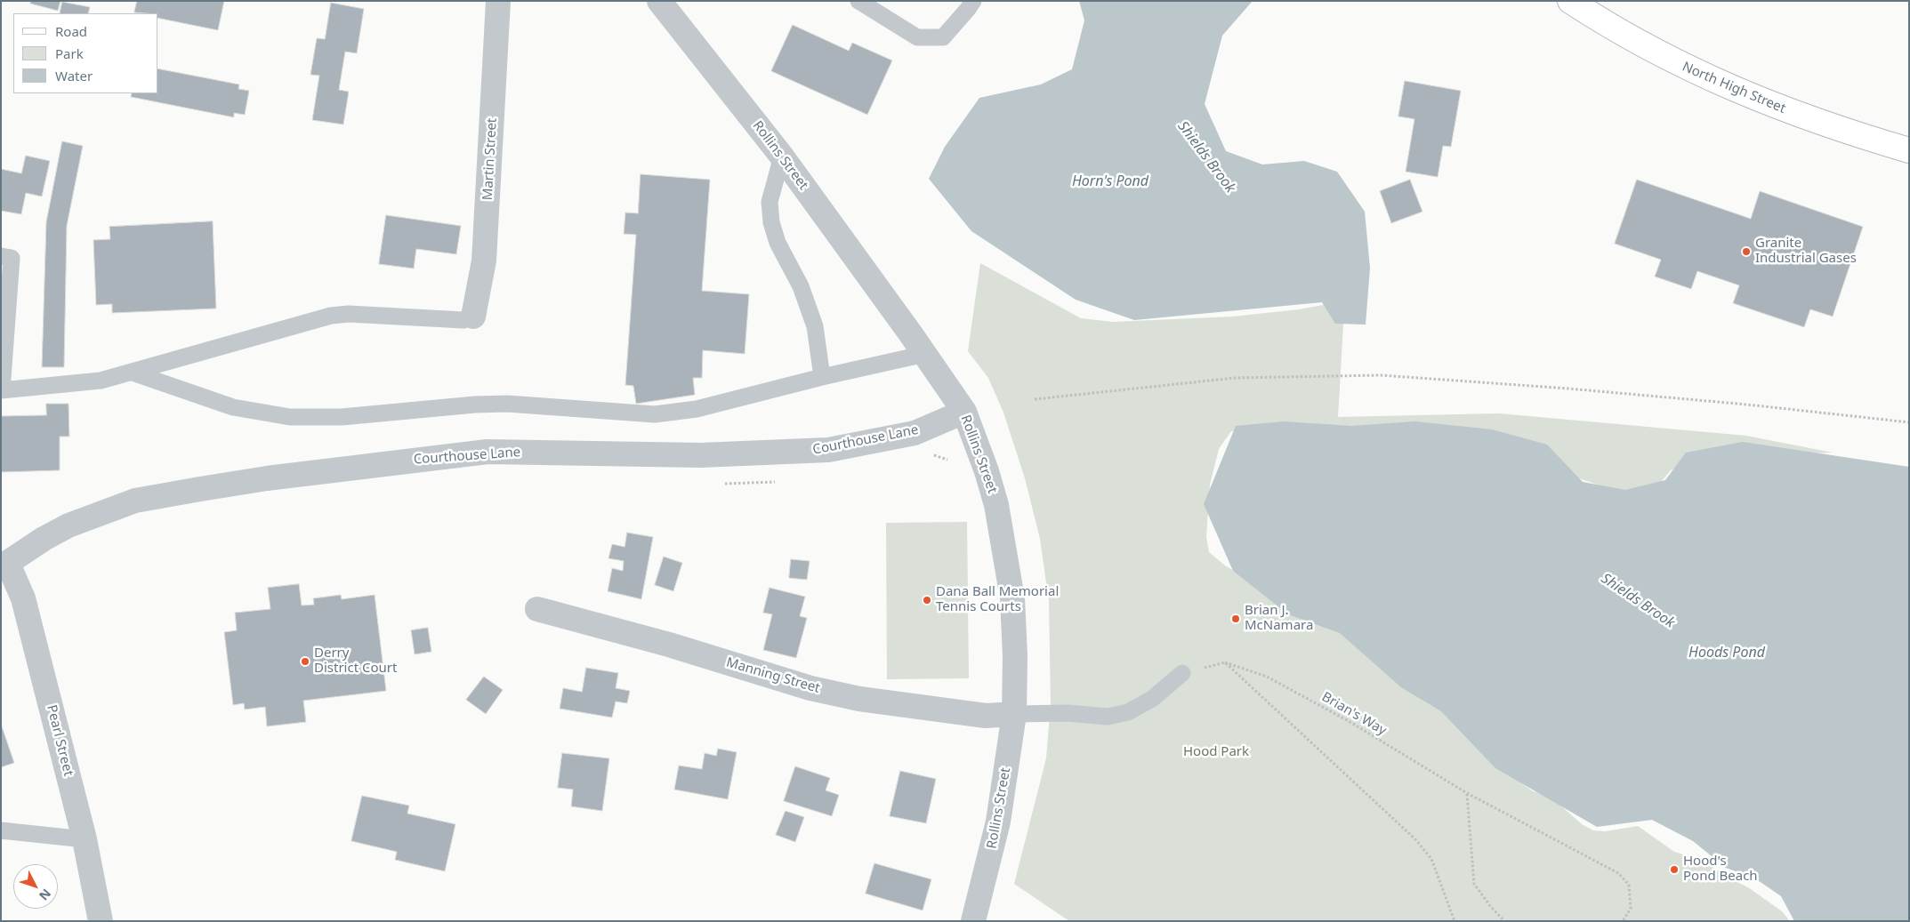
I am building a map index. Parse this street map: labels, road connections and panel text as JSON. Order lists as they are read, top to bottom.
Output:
{
  "streets": {
    "street": [
      "North High Street",
      "Rollins Street",
      "Martin Street",
      "Courthouse Lane",
      "Manning Street",
      "Pearl Street"
    ],
    "path": ["Brian's Way"]
  },
  "crossings": [
    ["Rollins Street", "Courthouse Lane"],
    ["Rollins Street", "Manning Street"],
    ["Courthouse Lane", "Pearl Street"]
  ],
  "water": ["Shields Brook", "Horn's Pond", "Hoods Pond"],
  "parks": ["Hood Park"],
  "places": [
    "Granite Industrial Gases",
    "Dana Ball Memorial Tennis Courts",
    "Brian J. McNamara",
    "Derry District Court",
    "Hood's Pond Beach"
  ],
  "legend": ["Road", "Park", "Water"],
  "north": "bottom right"
}
